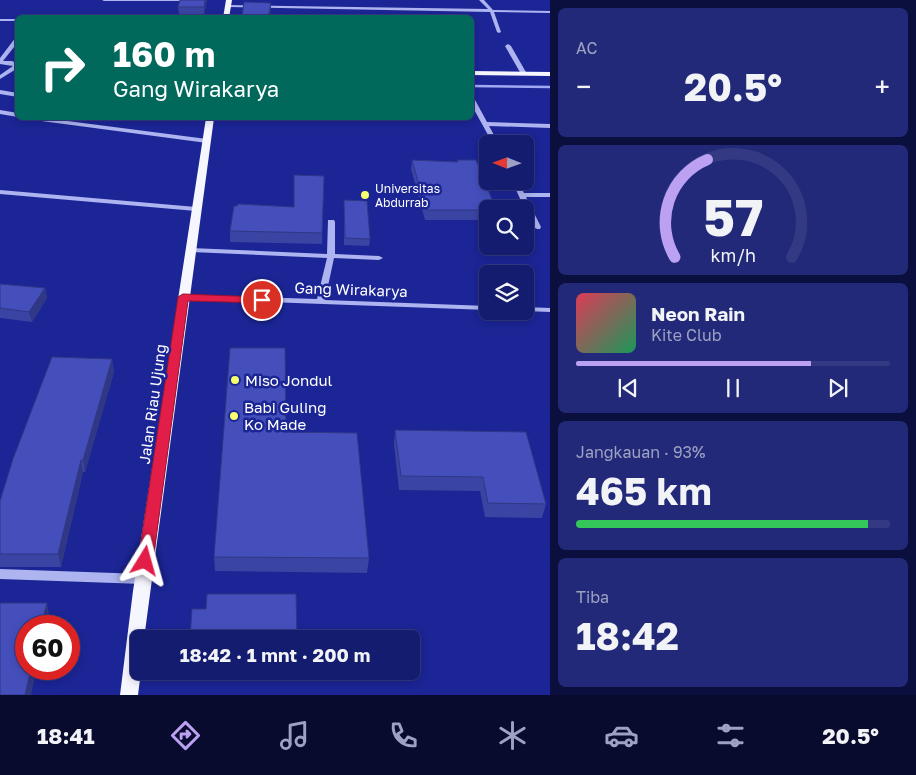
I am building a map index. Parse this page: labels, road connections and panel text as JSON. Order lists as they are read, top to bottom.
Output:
{
  "streets": {
    "main road": ["Jalan Riau Ujung"],
    "street": ["Gang Wirakarya"]
  },
  "crossings": [
    ["Gang Wirakarya", "Jalan Riau Ujung"]
  ],
  "places": ["Universitas Abdurrab", "Miso Jondul", "Babi Guling Ko Made"],
  "north": "left",
  "page": {
    "tile": [
      "AC",
      ["Jangkauan · 93%", "465 km"],
      ["Tiba", "18:42"]
    ],
    "turn": ["160 m", "Gang Wirakarya"],
    "heat": ["−", "20.5°", "+"],
    "song": ["Neon Rain", "Kite Club"],
    "limit": "60",
    "trip": "18:42 · 1 mnt · 200 m",
    "tabs": ["18:41", "20.5°"],
    "gauge": ["57", "km/h"]
  }
}
